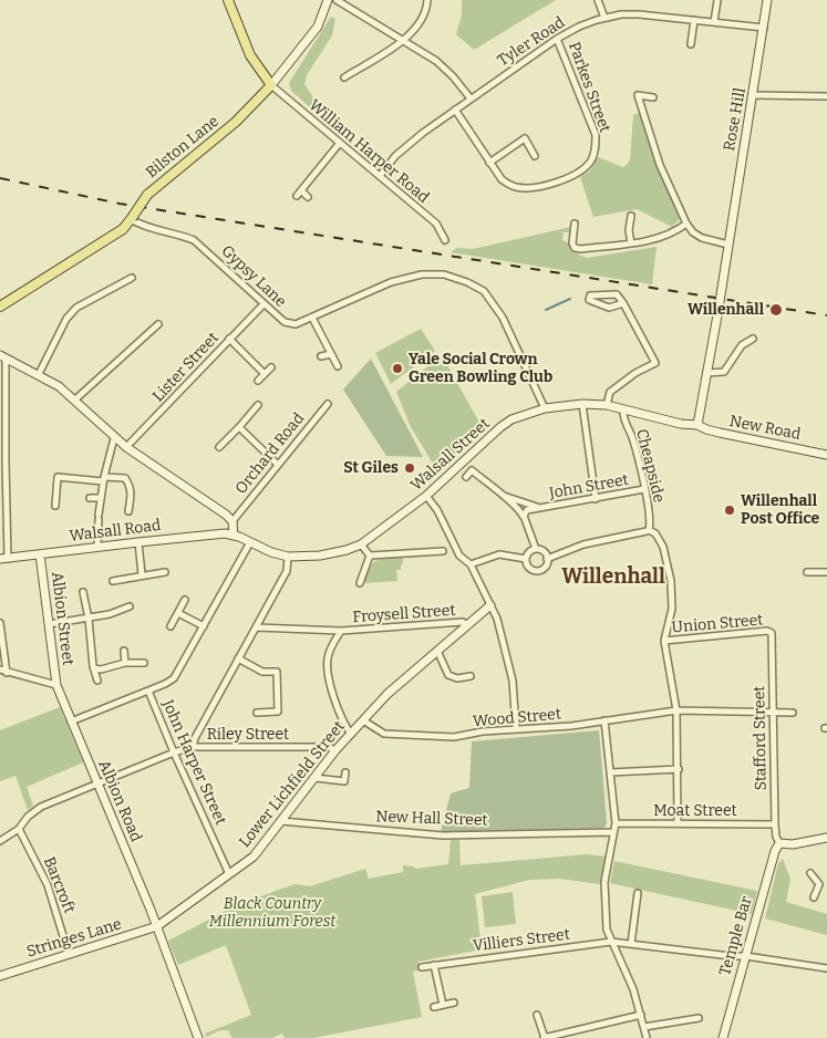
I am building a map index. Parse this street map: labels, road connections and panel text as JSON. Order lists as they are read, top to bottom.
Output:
{
  "streets": {
    "main road": [
      "Rose Hill",
      "Bilston Lane",
      "New Road",
      "Walsall Street",
      "Walsall Road",
      "Albion Street",
      "Lower Lichfield Street",
      "Albion Road",
      "Temple Bar",
      "Stringes Lane"
    ],
    "street": [
      "Tyler Road",
      "Parkes Street",
      "William Harper Road",
      "Gypsy Lane",
      "Lister Street",
      "Orchard Road",
      "Cheapside",
      "John Street",
      "Froysell Street",
      "Union Street",
      "Wood Street",
      "Riley Street",
      "Stafford Street",
      "John Harper Street",
      "Moat Street",
      "New Hall Street",
      "Barcroft",
      "Villiers Street"
    ]
  },
  "crossings": [
    ["Tyler Road", "Parkes Street"],
    ["Tyler Road", "Rose Hill"],
    ["Tyler Road", "William Harper Road"],
    ["Rose Hill", "New Road"],
    ["Rose Hill", "Walsall Street"],
    ["Bilston Lane", "William Harper Road"],
    ["Bilston Lane", "Gypsy Lane"],
    ["Gypsy Lane", "Lister Street"],
    ["Gypsy Lane", "Walsall Street"],
    ["New Road", "Walsall Street"],
    ["Walsall Street", "Cheapside"],
    ["Walsall Street", "Walsall Road"],
    ["Cheapside", "John Street"],
    ["Walsall Road", "Albion Street"],
    ["Froysell Street", "Lower Lichfield Street"],
    ["Albion Street", "Albion Road"],
    ["Union Street", "Stafford Street"],
    ["Wood Street", "Stafford Street"],
    ["Wood Street", "Lower Lichfield Street"],
    ["Riley Street", "John Harper Street"],
    ["Riley Street", "Lower Lichfield Street"],
    ["Riley Street", "Albion Road"],
    ["Riley Street", "Barcroft"],
    ["Stafford Street", "Moat Street"],
    ["Stafford Street", "Temple Bar"],
    ["John Harper Street", "Lower Lichfield Street"],
    ["Lower Lichfield Street", "Albion Road"],
    ["Lower Lichfield Street", "New Hall Street"],
    ["Lower Lichfield Street", "Stringes Lane"],
    ["Albion Road", "Stringes Lane"],
    ["Barcroft", "Stringes Lane"],
    ["Temple Bar", "Villiers Street"]
  ],
  "districts": ["Willenhall"],
  "parks": ["Black Country Millennium Forest"],
  "places": [
    "Willenhall",
    "Yale Social Crown Green Bowling Club",
    "St Giles",
    "Willenhall Post Office"
  ]
}
